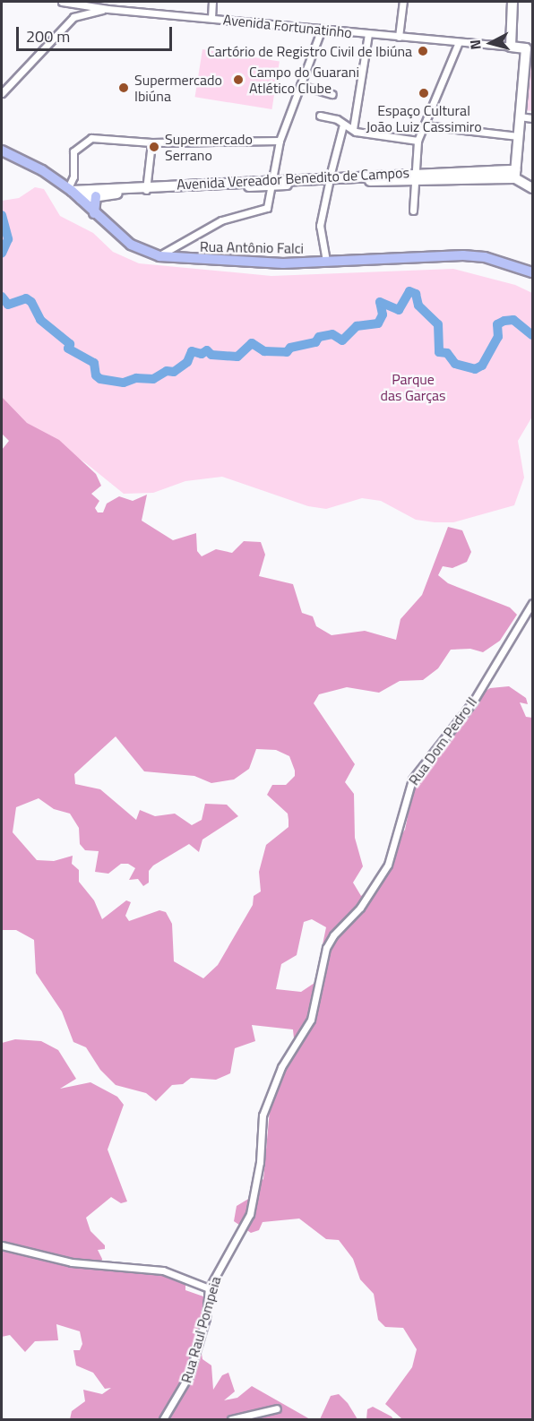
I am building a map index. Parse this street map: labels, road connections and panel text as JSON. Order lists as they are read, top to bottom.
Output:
{
  "streets": {
    "main road": ["Avenida Fortunatinho", "Avenida Vereador Benedito de Campos", "Rua Antônio Falci"],
    "street": ["Rua Dom Pedro II", "Rua Raul Pompeia"]
  },
  "crossings": [
    ["Avenida Vereador Benedito de Campos", "Rua Antônio Falci"],
    ["Rua Dom Pedro II", "Rua Raul Pompeia"]
  ],
  "parks": ["Parque das Garças"],
  "places": [
    "Cartório de Registro Civil de Ibiúna",
    "Campo do Guarani Atlético Clube",
    "Supermercado Ibiúna",
    "Espaço Cultural João Luiz Cassimiro",
    "Supermercado Serrano"
  ],
  "scale_bar": "200 m",
  "north": "left"
}
